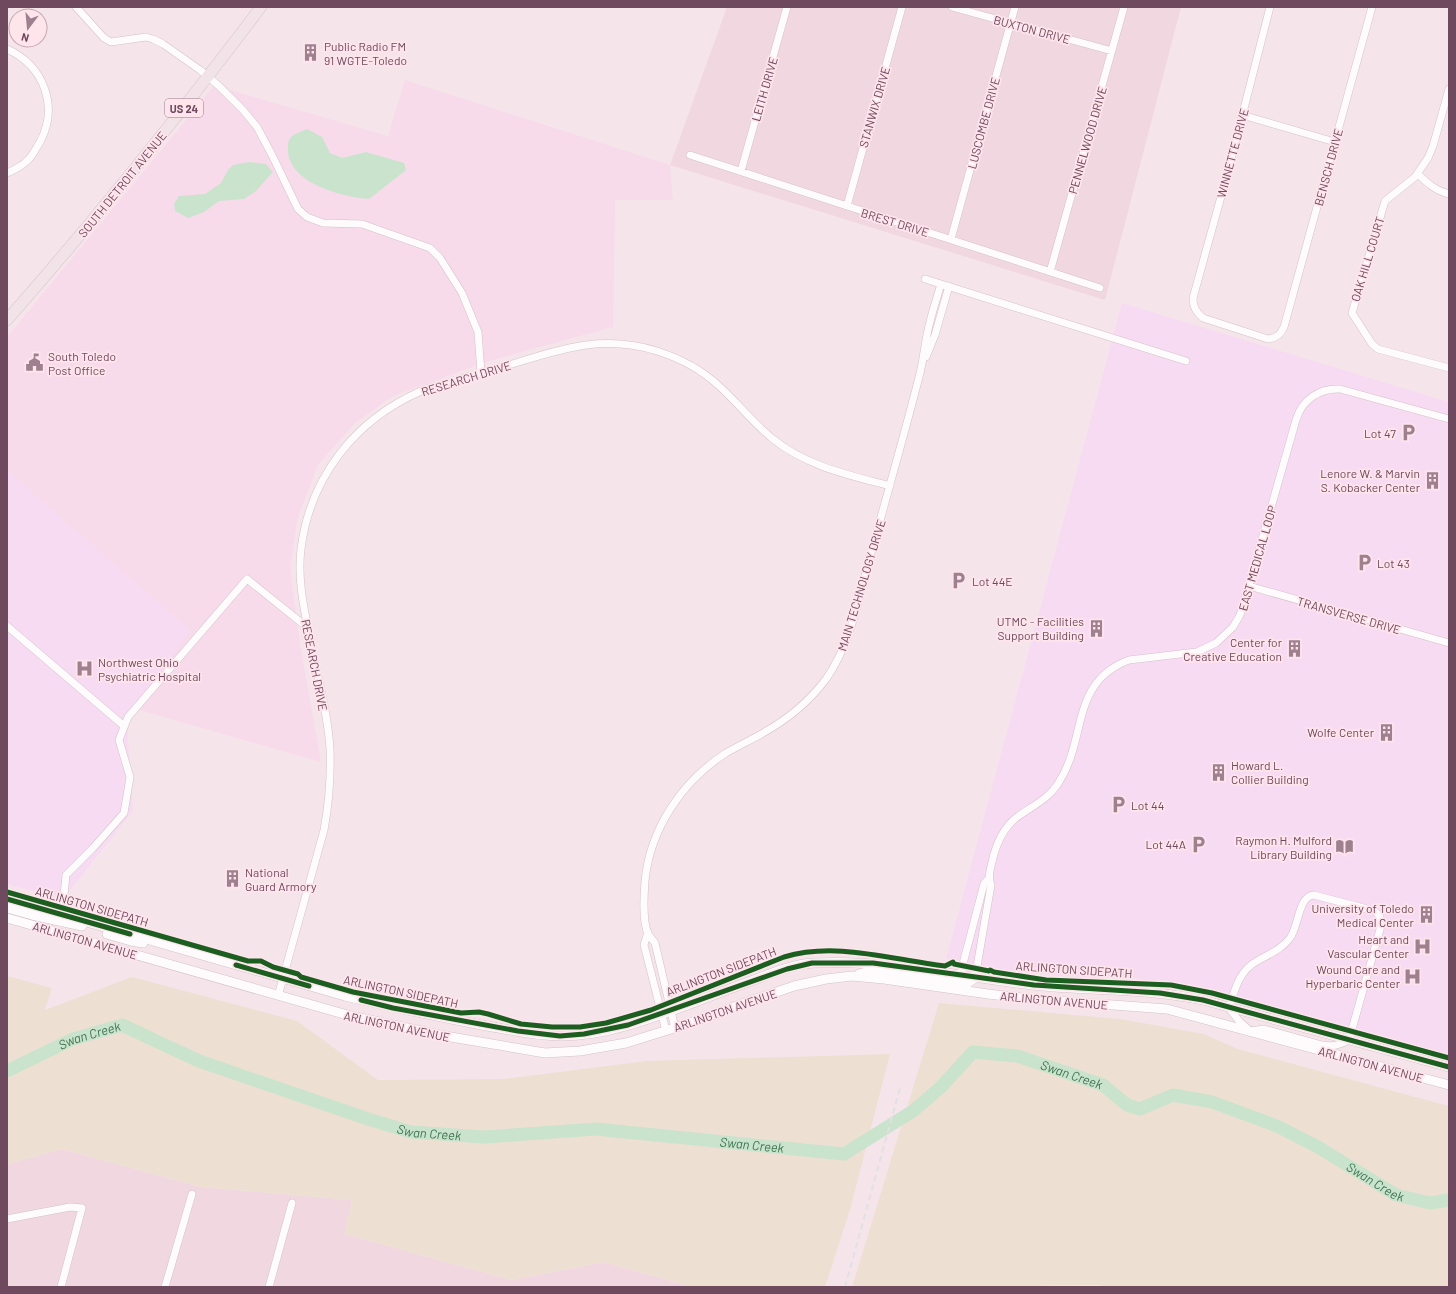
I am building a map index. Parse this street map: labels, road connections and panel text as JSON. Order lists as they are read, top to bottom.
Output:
{
  "streets": {
    "main road": ["US 24", "SOUTH DETROIT AVENUE"],
    "street": [
      "BUXTON DRIVE",
      "LEITH DRIVE",
      "STANWIX DRIVE",
      "LUSCOMBE DRIVE",
      "PENNELWOOD DRIVE",
      "WINNETTE DRIVE",
      "BENSCH DRIVE",
      "BREST DRIVE",
      "OAK HILL COURT",
      "RESEARCH DRIVE",
      "EAST MEDICAL LOOP",
      "MAIN TECHNOLOGY DRIVE",
      "TRANSVERSE DRIVE",
      "ARLINGTON AVENUE"
    ],
    "cycle path": ["ARLINGTON SIDEPATH"]
  },
  "crossings": [
    ["BUXTON DRIVE", "LUSCOMBE DRIVE"],
    ["BUXTON DRIVE", "PENNELWOOD DRIVE"],
    ["LEITH DRIVE", "BREST DRIVE"],
    ["STANWIX DRIVE", "BREST DRIVE"],
    ["LUSCOMBE DRIVE", "BREST DRIVE"],
    ["PENNELWOOD DRIVE", "BREST DRIVE"],
    ["WINNETTE DRIVE", "BENSCH DRIVE"],
    ["RESEARCH DRIVE", "MAIN TECHNOLOGY DRIVE"],
    ["RESEARCH DRIVE", "ARLINGTON AVENUE"],
    ["EAST MEDICAL LOOP", "TRANSVERSE DRIVE"],
    ["EAST MEDICAL LOOP", "ARLINGTON AVENUE"],
    ["MAIN TECHNOLOGY DRIVE", "ARLINGTON AVENUE"]
  ],
  "water": ["Swan Creek"],
  "places": {
    "building": [
      "Public Radio FM 91 WGTE-Toledo",
      "Lenore W. & Marvin S. Kobacker Center",
      "UTMC - Facilities Support Building",
      "Center for Creative Education",
      "Wolfe Center",
      "Howard L. Collier Building",
      "National Guard Armory",
      "University of Toledo Medical Center"
    ],
    "public building": ["South Toledo Post Office"],
    "parking": [
      "Lot 47",
      "Lot 43",
      "Lot 44E",
      "Lot 44",
      "Lot 44A"
    ],
    "hospital": ["Northwest Ohio Psychiatric Hospital", "Heart and Vascular Center", "Wound Care and Hyperbaric Center"],
    "library": ["Raymon H. Mulford Library Building"]
  },
  "north": "bottom"
}
